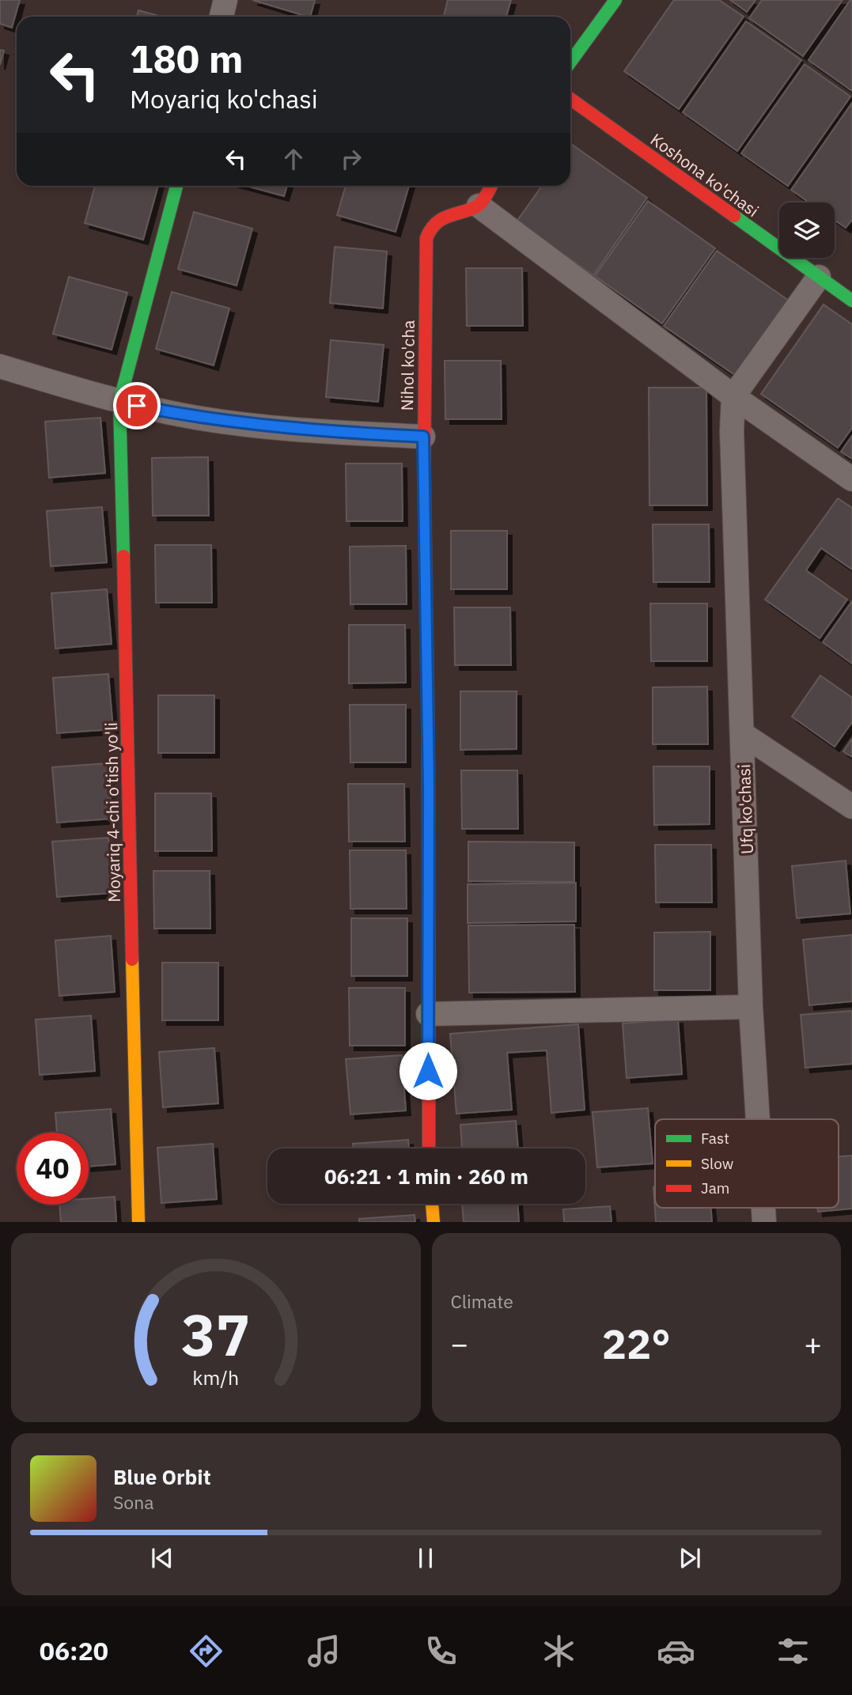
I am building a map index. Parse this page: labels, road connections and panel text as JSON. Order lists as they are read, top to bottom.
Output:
{
  "streets": {
    "street": [
      "Koshona ko'chasi",
      "Nihol ko'cha",
      "Ufq ko'chasi",
      "Moyariq 4-chi o'tish yo'li"
    ]
  },
  "legend": ["Fast", "Slow", "Jam"],
  "page": {
    "turn": ["180 m", "Moyariq ko'chasi"],
    "limit": "40",
    "trip": "06:21 · 1 min · 260 m",
    "tile": "Climate",
    "heat": ["−", "22°", "+"],
    "song": ["Blue Orbit", "Sona"],
    "tabs": "06:20",
    "gauge": ["37", "km/h"]
  }
}
